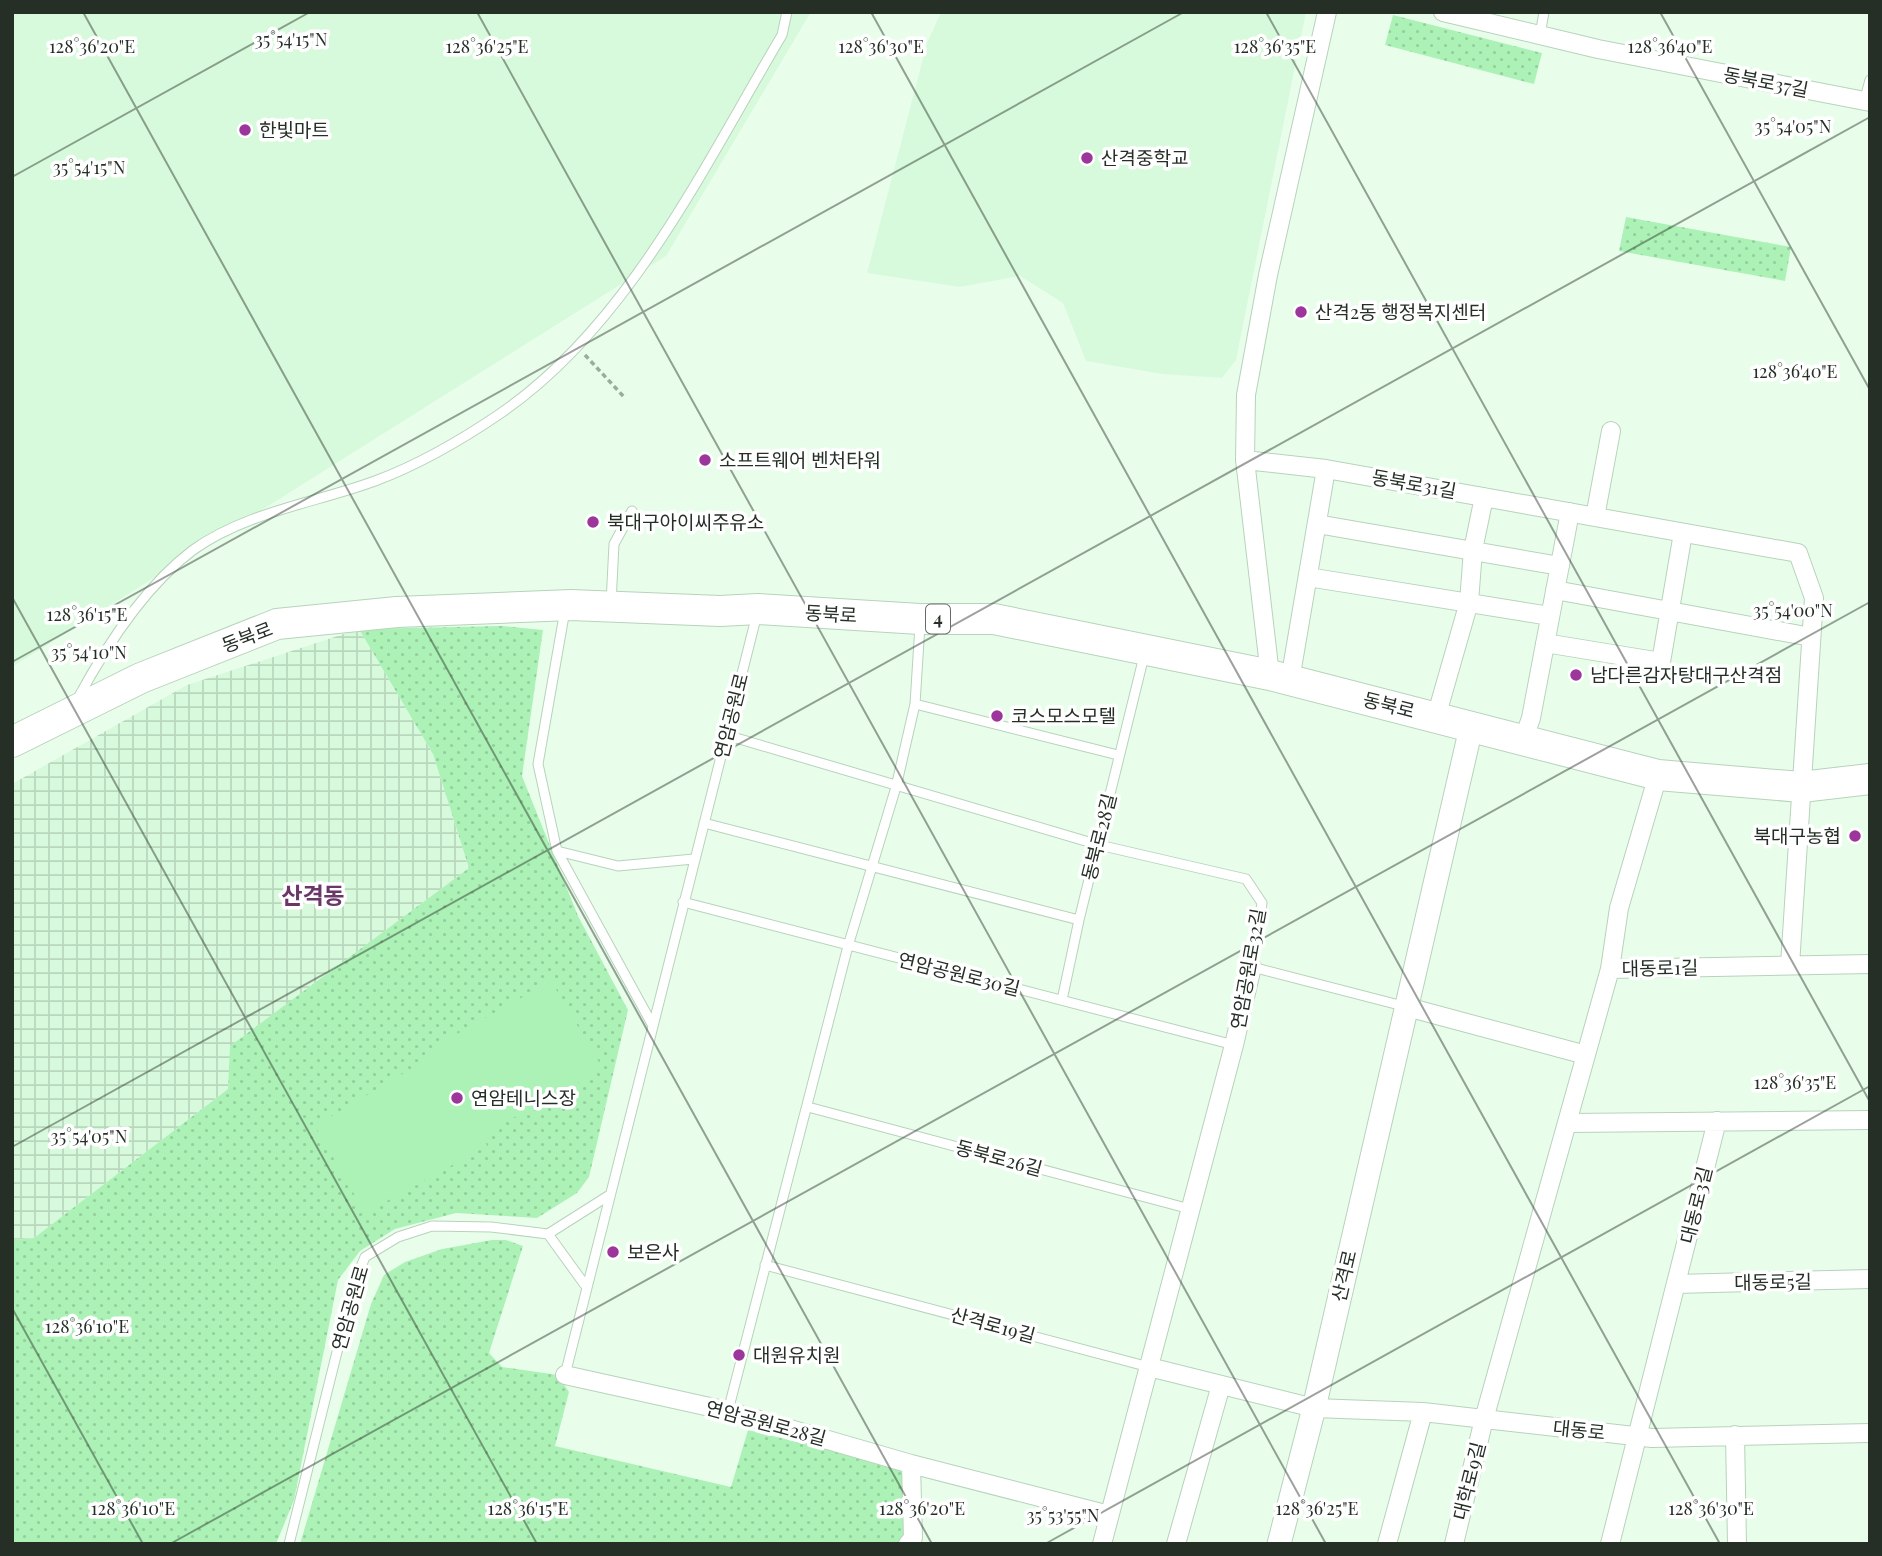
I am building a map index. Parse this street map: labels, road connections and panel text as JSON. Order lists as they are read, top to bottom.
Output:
{
  "streets": {
    "main road": ["동북로", "4"],
    "street": [
      "동북로37길",
      "동북로31길",
      "대동로1길",
      "연암공원로32길",
      "대동로3길",
      "산격로",
      "대동로5길",
      "산격로19길",
      "연암공원로28길",
      "대동로",
      "대학로9길"
    ],
    "lane": [
      "연암공원로",
      "동북로28길",
      "연암공원로30길",
      "동북로26길"
    ]
  },
  "crossings": [
    ["동북로31길", "동북로"],
    ["동북로", "연암공원로"],
    ["동북로", "동북로28길"],
    ["동북로", "산격로"],
    ["연암공원로", "연암공원로32길"],
    ["연암공원로", "연암공원로30길"],
    ["연암공원로", "연암공원로28길"],
    ["동북로28길", "연암공원로32길"],
    ["동북로28길", "연암공원로30길"],
    ["대동로1길", "대동로"],
    ["대동로1길", "대학로9길"],
    ["연암공원로32길", "연암공원로30길"],
    ["연암공원로32길", "동북로26길"],
    ["연암공원로32길", "산격로19길"],
    ["연암공원로32길", "연암공원로28길"],
    ["대동로3길", "대동로5길"],
    ["대동로3길", "대동로"],
    ["산격로", "산격로19길"],
    ["산격로", "대동로"],
    ["산격로19길", "대동로"],
    ["대동로", "대학로9길"]
  ],
  "districts": ["산격동"],
  "places": [
    "한빛마트",
    "산격중학교",
    "산격2동 행정복지센터",
    "소프트웨어 벤처타워",
    "북대구아이씨주유소",
    "남다른감자탕대구산격점",
    "코스모스모텔",
    "북대구농협",
    "연암테니스장",
    "보은사",
    "대원유치원"
  ],
  "coordinates": [
    "35°54'15\"N",
    "128°36'20\"E",
    "128°36'25\"E",
    "128°36'30\"E",
    "128°36'35\"E",
    "128°36'40\"E",
    "35°54'05\"N",
    "35°54'00\"N",
    "128°36'15\"E",
    "35°54'10\"N",
    "128°36'10\"E",
    "35°53'55\"N"
  ]
}
